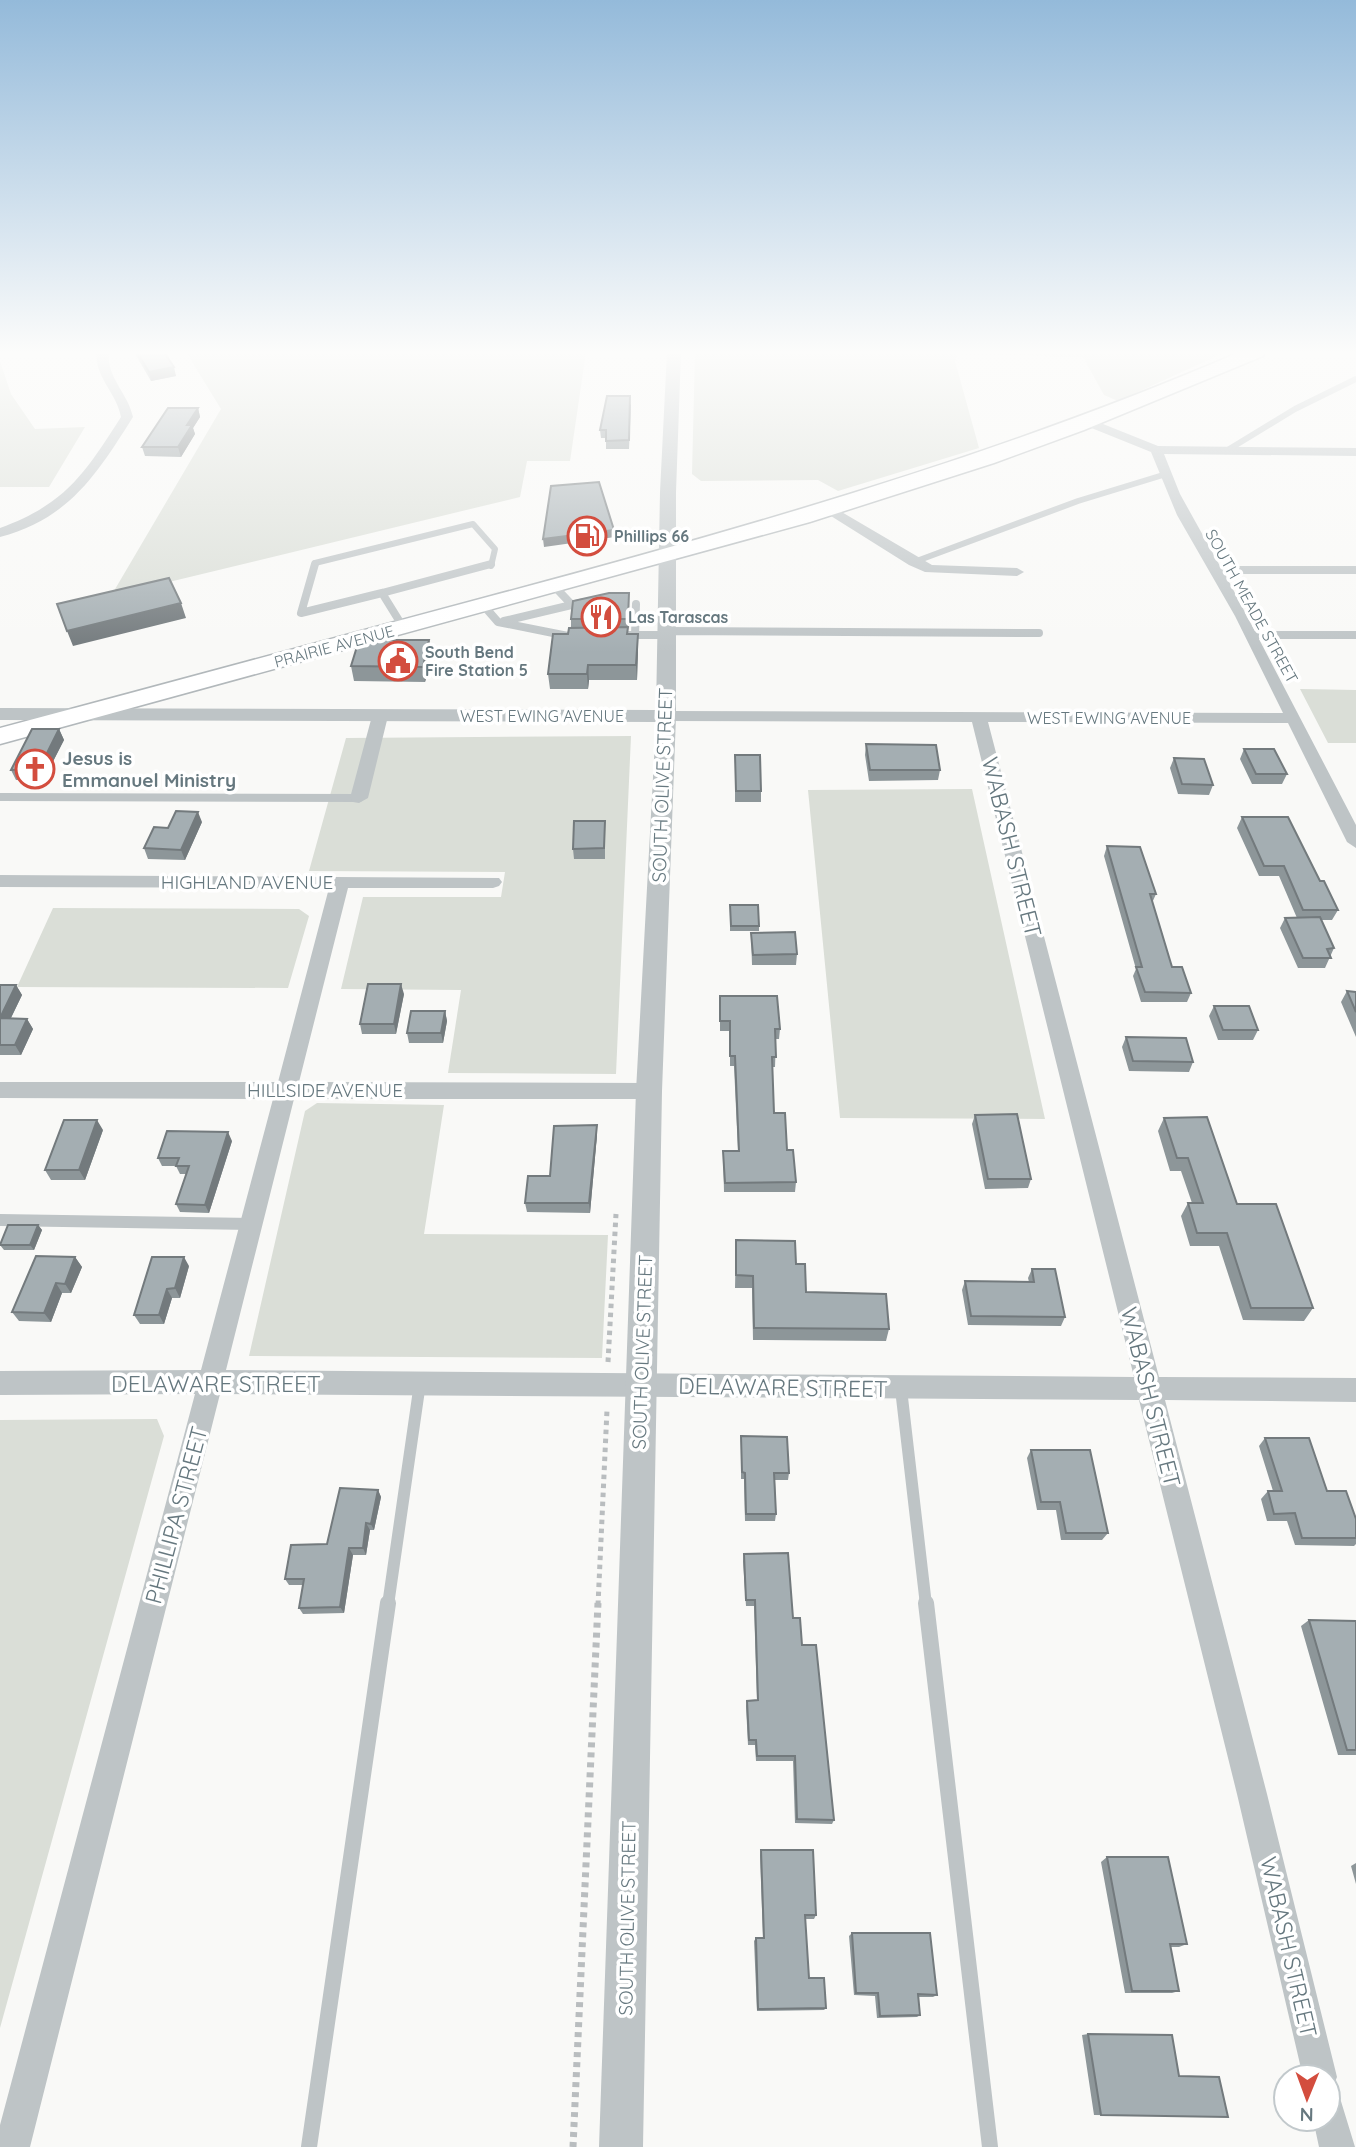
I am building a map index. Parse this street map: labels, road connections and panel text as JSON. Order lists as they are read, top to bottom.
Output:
{
  "streets": {
    "main road": ["PRAIRIE AVENUE"],
    "street": [
      "SOUTH MEADE STREET",
      "WEST EWING AVENUE",
      "SOUTH OLIVE STREET",
      "WABASH STREET",
      "HIGHLAND AVENUE",
      "HILLSIDE AVENUE",
      "DELAWARE STREET",
      "PHILLIPA STREET"
    ]
  },
  "crossings": [
    ["SOUTH MEADE STREET", "WEST EWING AVENUE"],
    ["PRAIRIE AVENUE", "WEST EWING AVENUE"],
    ["PRAIRIE AVENUE", "SOUTH OLIVE STREET"],
    ["WEST EWING AVENUE", "SOUTH OLIVE STREET"],
    ["WEST EWING AVENUE", "WABASH STREET"],
    ["SOUTH OLIVE STREET", "HILLSIDE AVENUE"],
    ["SOUTH OLIVE STREET", "DELAWARE STREET"],
    ["WABASH STREET", "DELAWARE STREET"],
    ["HIGHLAND AVENUE", "PHILLIPA STREET"],
    ["HILLSIDE AVENUE", "PHILLIPA STREET"],
    ["DELAWARE STREET", "PHILLIPA STREET"]
  ],
  "places": {
    "fuel station": ["Phillips 66"],
    "restaurant": ["Las Tarascas"],
    "public building": ["South Bend Fire Station 5"],
    "church": ["Jesus is Emmanuel Ministry"]
  },
  "north": "bottom"
}
